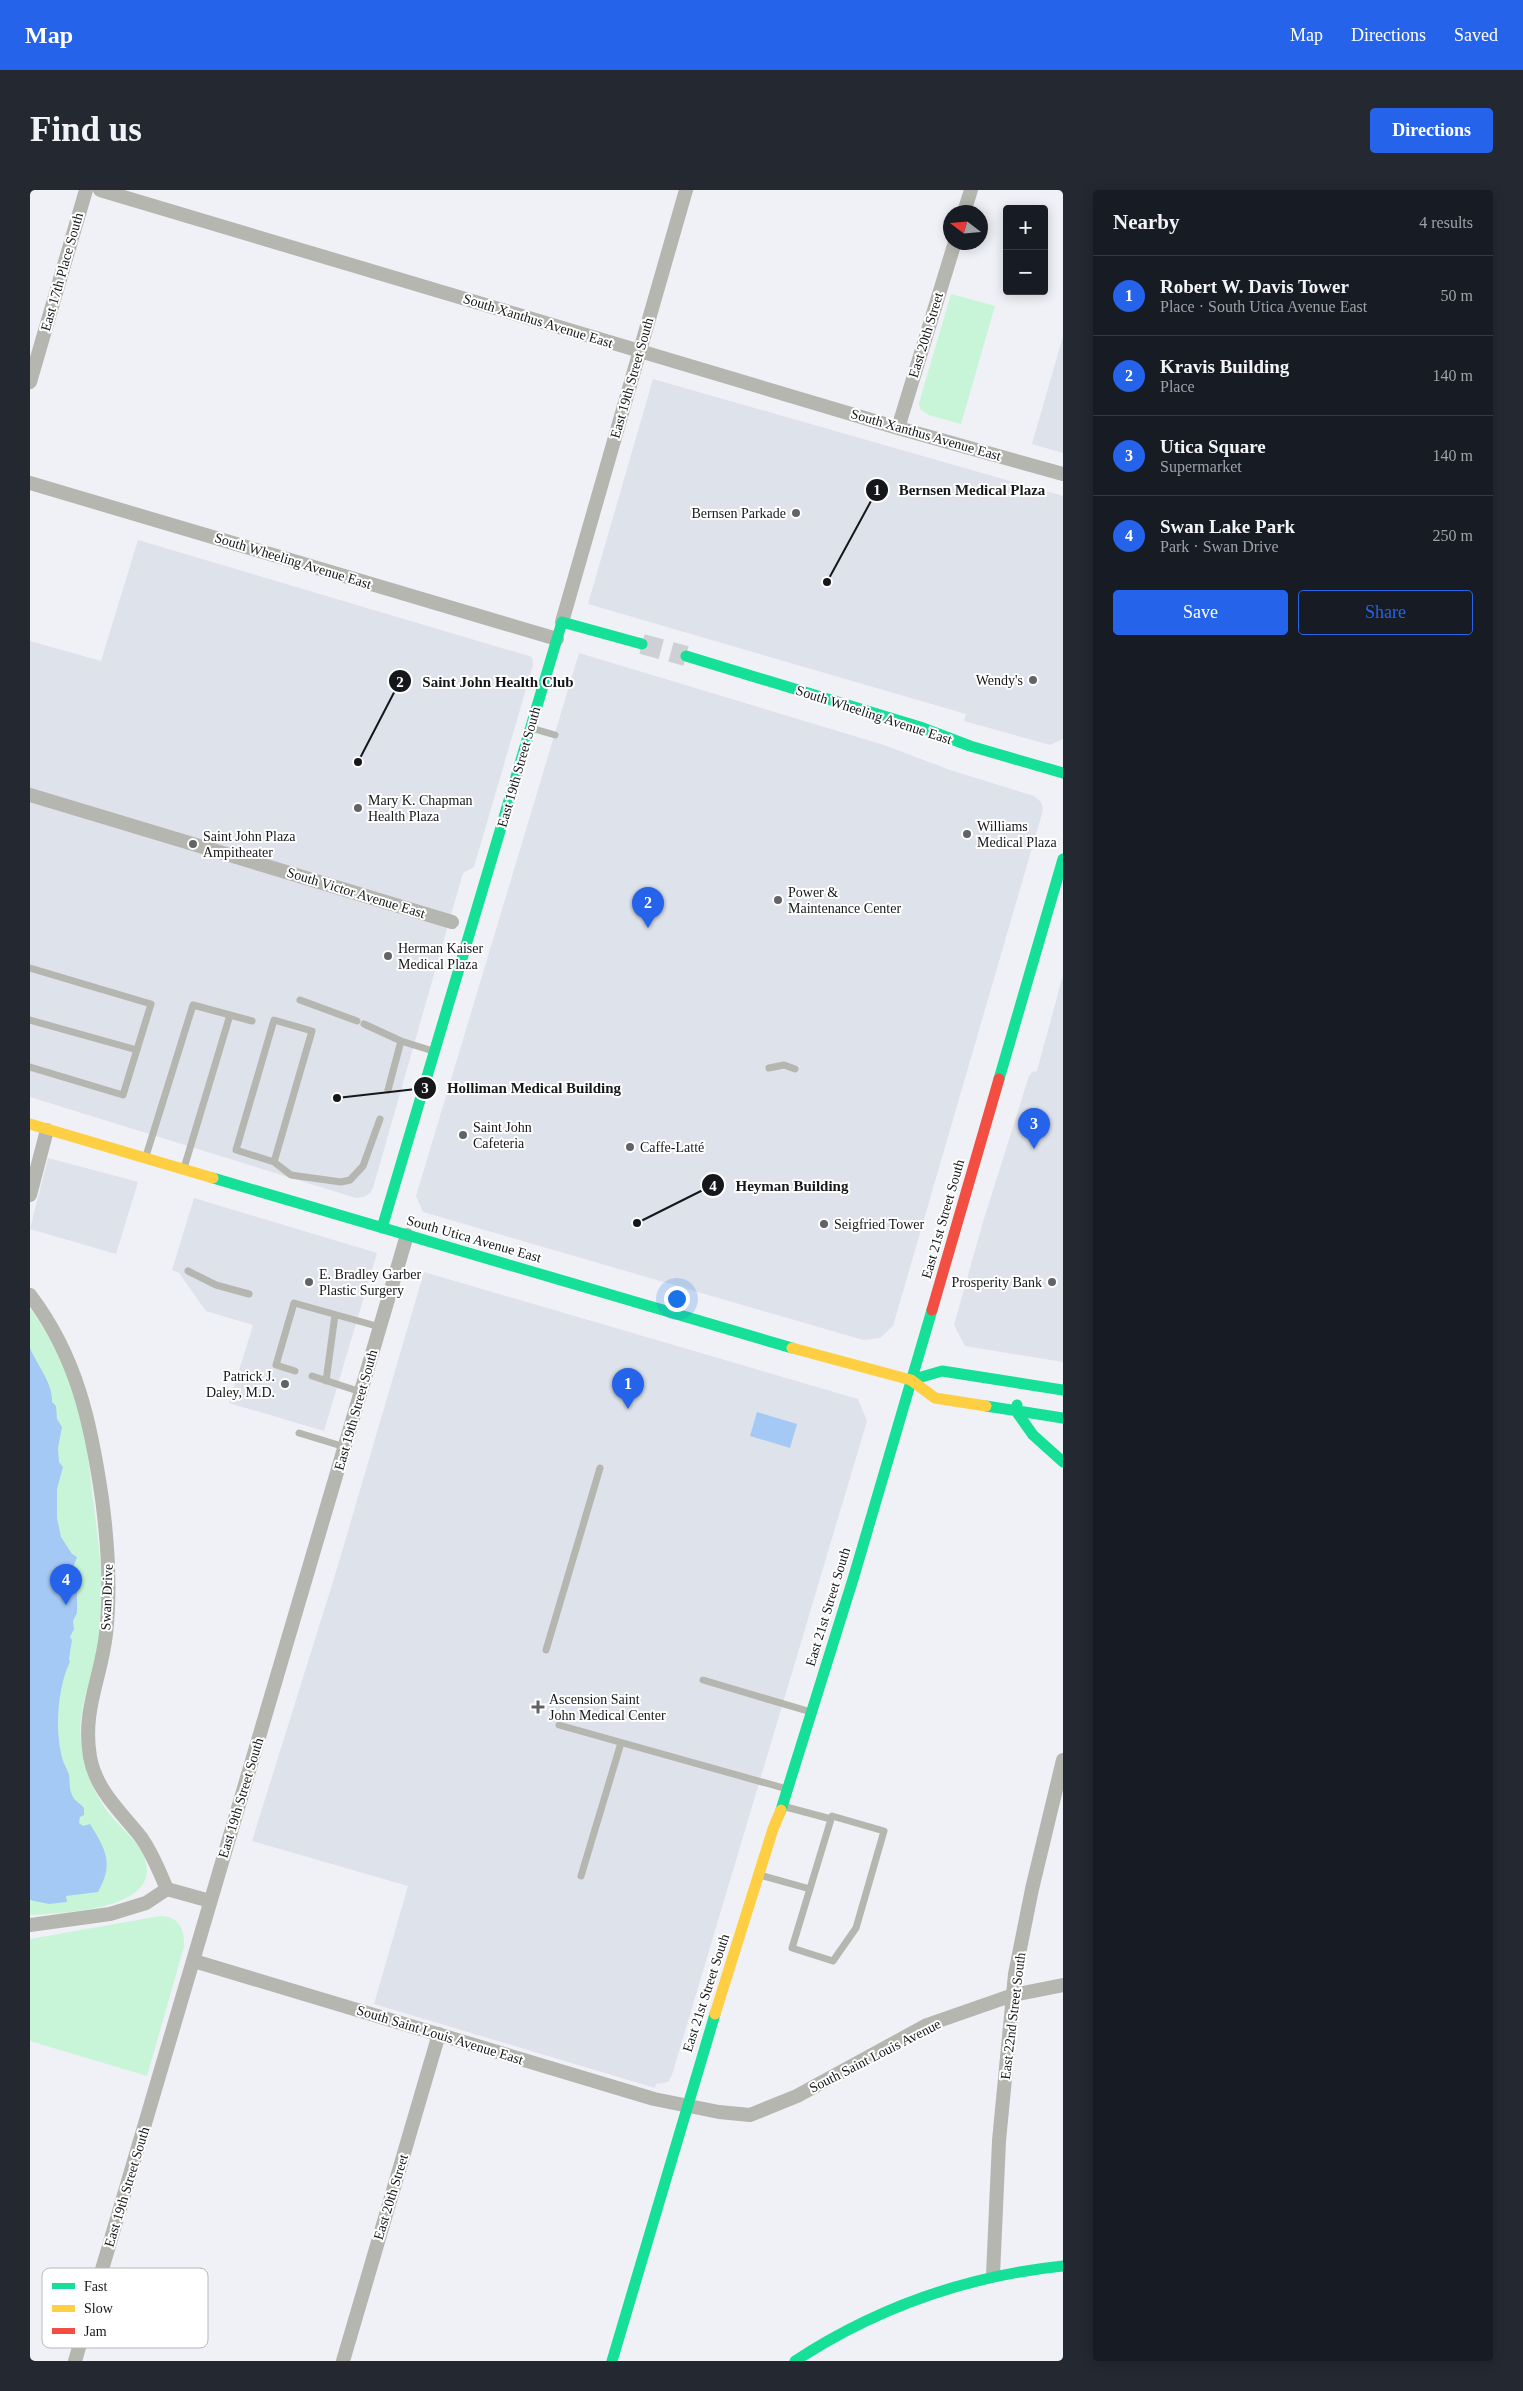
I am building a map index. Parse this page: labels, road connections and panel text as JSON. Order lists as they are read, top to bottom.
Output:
{
  "streets": {
    "main road": [
      "East 19th Street South",
      "South Wheeling Avenue East",
      "East 21st Street South",
      "South Utica Avenue East"
    ],
    "street": [
      "East 17th Place South",
      "South Xanthus Avenue East",
      "East 20th Street",
      "South Victor Avenue East",
      "Swan Drive",
      "East 22nd Street South",
      "South Saint Louis Avenue East",
      "South Saint Louis Avenue"
    ]
  },
  "crossings": [
    ["South Xanthus Avenue East", "East 20th Street"],
    ["South Xanthus Avenue East", "East 19th Street South"],
    ["East 20th Street", "South Saint Louis Avenue East"],
    ["East 19th Street South", "South Wheeling Avenue East"],
    ["East 19th Street South", "South Utica Avenue East"],
    ["East 19th Street South", "South Saint Louis Avenue East"],
    ["East 21st Street South", "South Utica Avenue East"],
    ["East 21st Street South", "South Saint Louis Avenue East"],
    ["East 21st Street South", "South Saint Louis Avenue"],
    ["East 22nd Street South", "South Saint Louis Avenue"],
    ["South Saint Louis Avenue East", "South Saint Louis Avenue"]
  ],
  "places": {
    "other": [
      "Bernsen Parkade",
      "Bernsen Medical Plaza",
      "Wendy's",
      "Saint John Health Club",
      "Mary K. Chapman Health Plaza",
      "Williams Medical Plaza",
      "Saint John Plaza Ampitheater",
      "Power & Maintenance Center",
      "Herman Kaiser Medical Plaza",
      "Holliman Medical Building",
      "Saint John Cafeteria",
      "Caffe-Latté",
      "Heyman Building",
      "Seigfried Tower",
      "E. Bradley Garber Plastic Surgery",
      "Prosperity Bank",
      "Patrick J. Daley, M.D."
    ],
    "health": ["Ascension Saint John Medical Center"]
  },
  "legend": ["Fast", "Slow", "Jam"],
  "north": "left",
  "page": {
    "header": "Map",
    "nav": ["Map", "Directions", "Saved"],
    "buttons": [
      "Directions",
      ["Save", "Share"]
    ],
    "title": "Find us",
    "heading": ["Nearby", "4 results"],
    "map_buttons": ["+", "−"],
    "list": [
      {
        "mark": "1",
        "name": "Robert W. Davis Tower",
        "note": "Place · South Utica Avenue East",
        "value": "50 m"
      },
      {
        "mark": "2",
        "name": "Kravis Building",
        "note": "Place",
        "value": "140 m"
      },
      {
        "mark": "3",
        "name": "Utica Square",
        "note": "Supermarket",
        "value": "140 m"
      },
      {
        "mark": "4",
        "name": "Swan Lake Park",
        "note": "Park · Swan Drive",
        "value": "250 m"
      }
    ],
    "pins": [
      "2",
      "3",
      "1",
      "4"
    ]
  }
}
